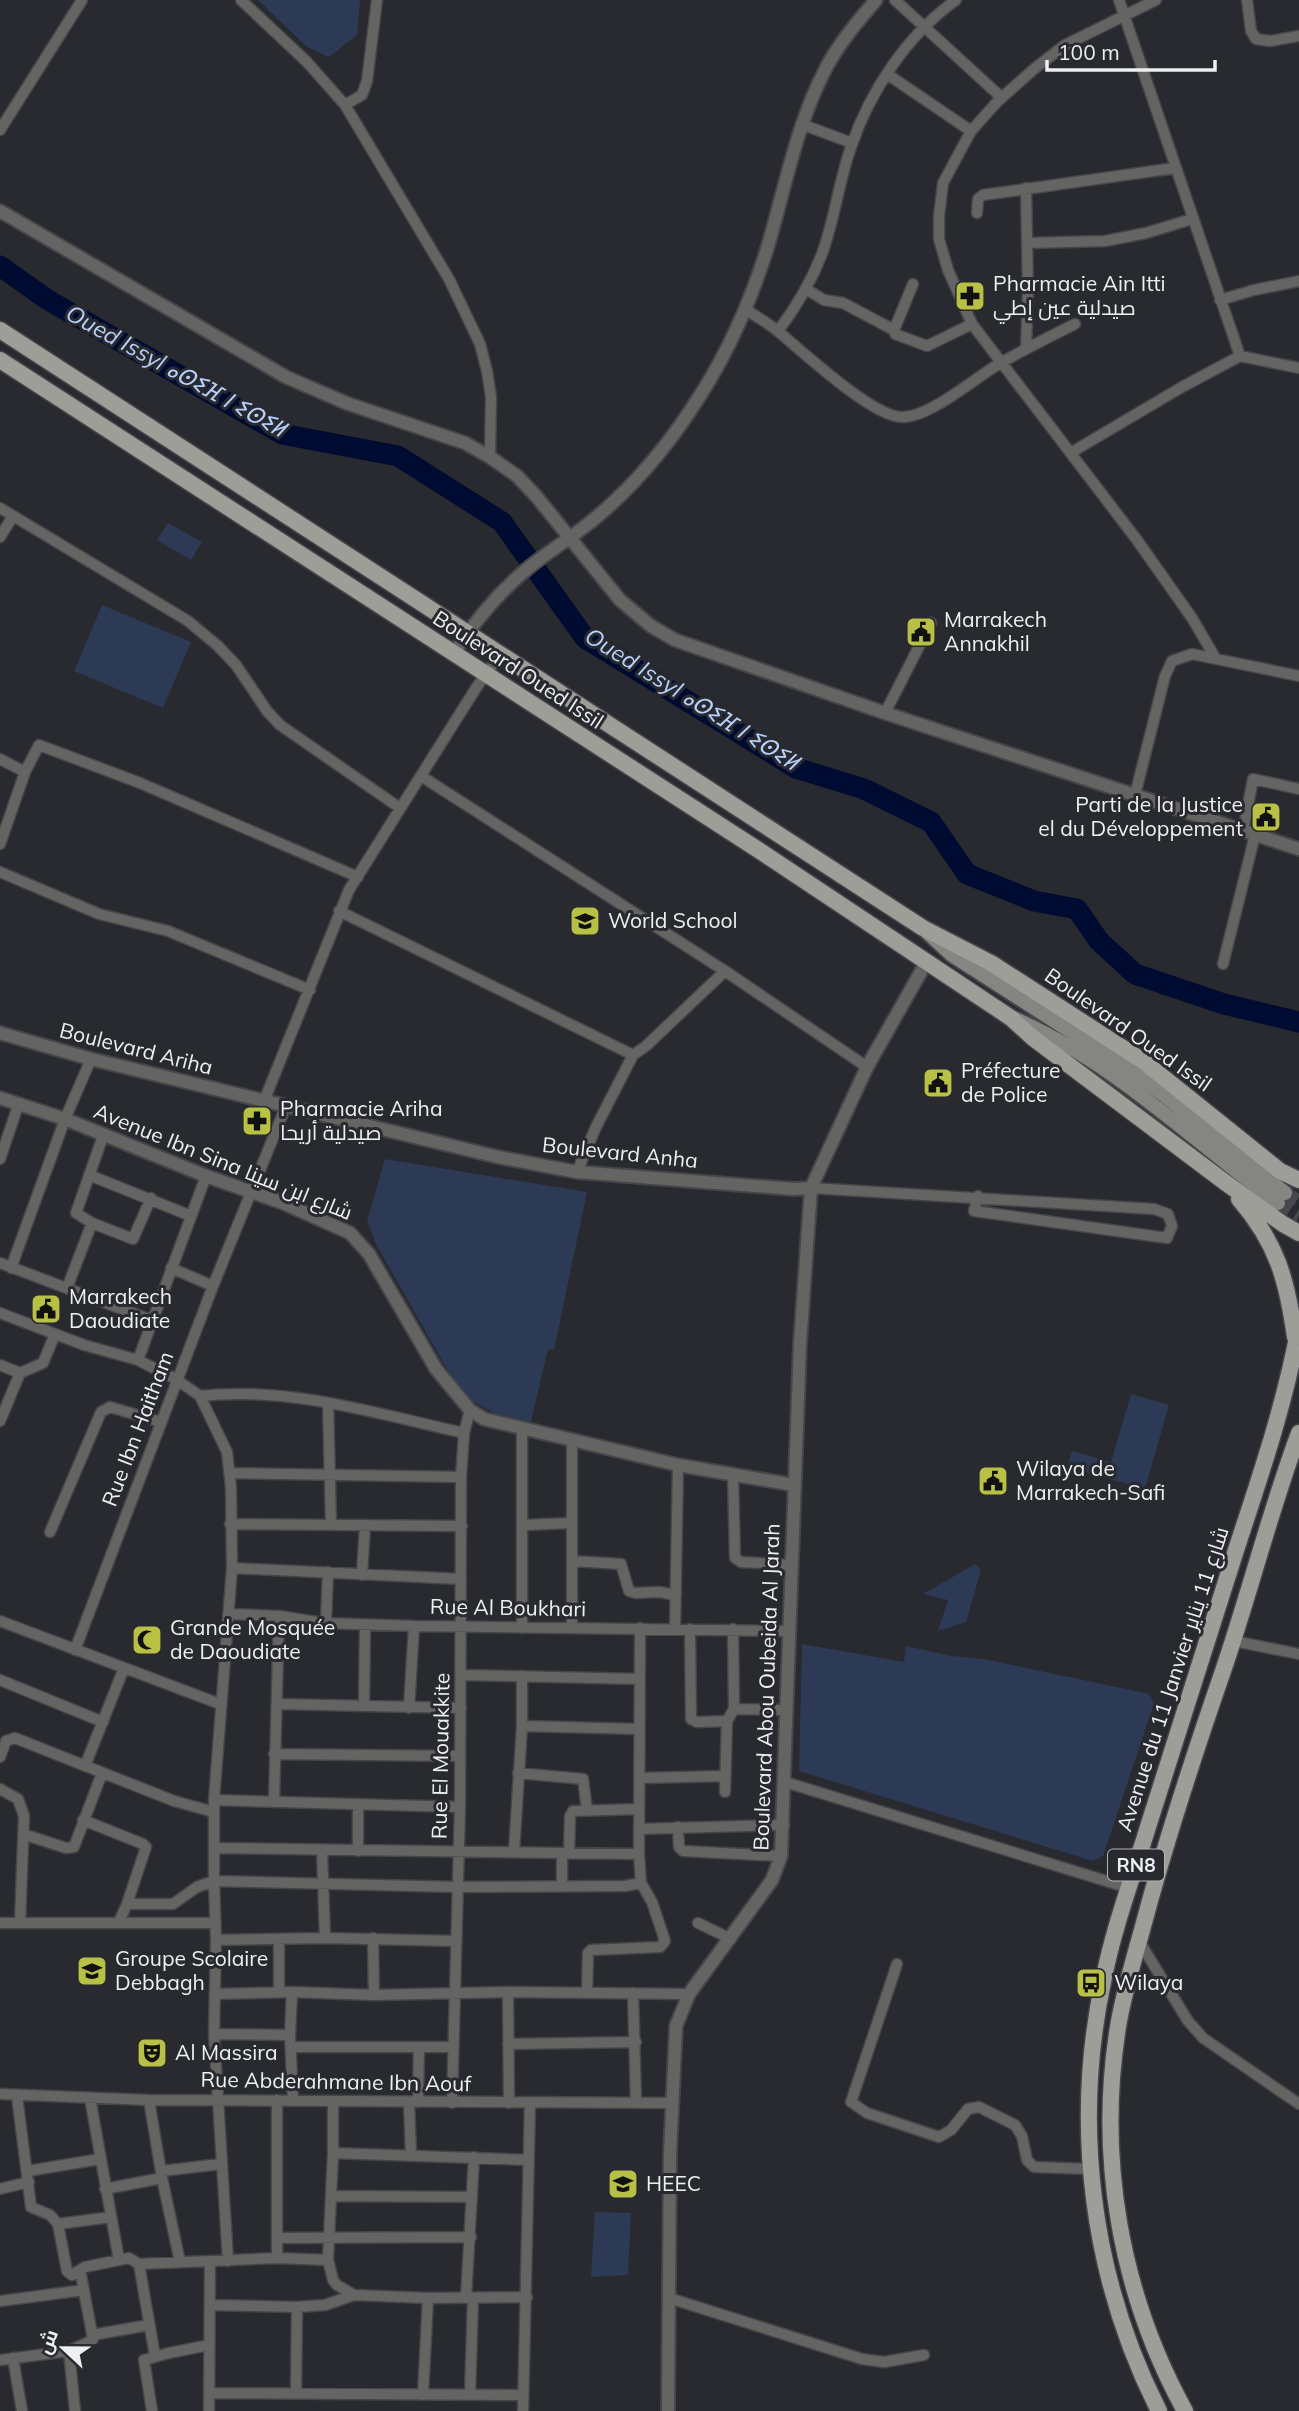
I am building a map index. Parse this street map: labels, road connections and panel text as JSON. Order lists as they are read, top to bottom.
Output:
{
  "streets": {
    "main road": ["Boulevard Oued Issil", "Avenue du 11 Janvier شارع 11 يناير", "RN8"],
    "street": [
      "Boulevard Ariha",
      "Boulevard Anha",
      "Avenue Ibn Sina شارع ابن سينا",
      "Rue Ibn Haitham",
      "Rue Al Boukhari",
      "Boulevard Abou Oubeida Al Jarah",
      "Rue El Mouakkite",
      "Rue Abderahmane Ibn Aouf"
    ]
  },
  "crossings": [
    ["Boulevard Oued Issil", "Boulevard Abou Oubeida Al Jarah"],
    ["Boulevard Ariha", "Boulevard Anha"],
    ["Boulevard Anha", "Rue Ibn Haitham"],
    ["Boulevard Anha", "Boulevard Abou Oubeida Al Jarah"],
    ["Avenue Ibn Sina شارع ابن سينا", "Rue Ibn Haitham"],
    ["Avenue Ibn Sina شارع ابن سينا", "Boulevard Abou Oubeida Al Jarah"],
    ["Avenue Ibn Sina شارع ابن سينا", "Rue El Mouakkite"],
    ["Rue Al Boukhari", "Boulevard Abou Oubeida Al Jarah"],
    ["Rue Al Boukhari", "Rue El Mouakkite"],
    ["Boulevard Abou Oubeida Al Jarah", "Rue Abderahmane Ibn Aouf"],
    ["Rue El Mouakkite", "Rue Abderahmane Ibn Aouf"]
  ],
  "water": ["Oued Issyl ⴰⵙⵉⴼ ⵏ ⵉⵙⵉⵍ"],
  "places": {
    "pharmacy": ["Pharmacie Ain Itti صيدلية عين إطي", "Pharmacie Ariha صيدلية أريحا"],
    "public building": [
      "Marrakech Annakhil",
      "Parti de la Justice el du Développement",
      "Préfecture de Police",
      "Marrakech Daoudiate",
      "Wilaya de Marrakech-Safi"
    ],
    "school or university": ["World School", "Groupe Scolaire Debbagh", "HEEC"],
    "mosque": ["Grande Mosquée de Daoudiate"],
    "bus stop": ["Wilaya"],
    "theatre": ["Al Massira"]
  },
  "scale_bar": "100 m",
  "north": "left"
}
